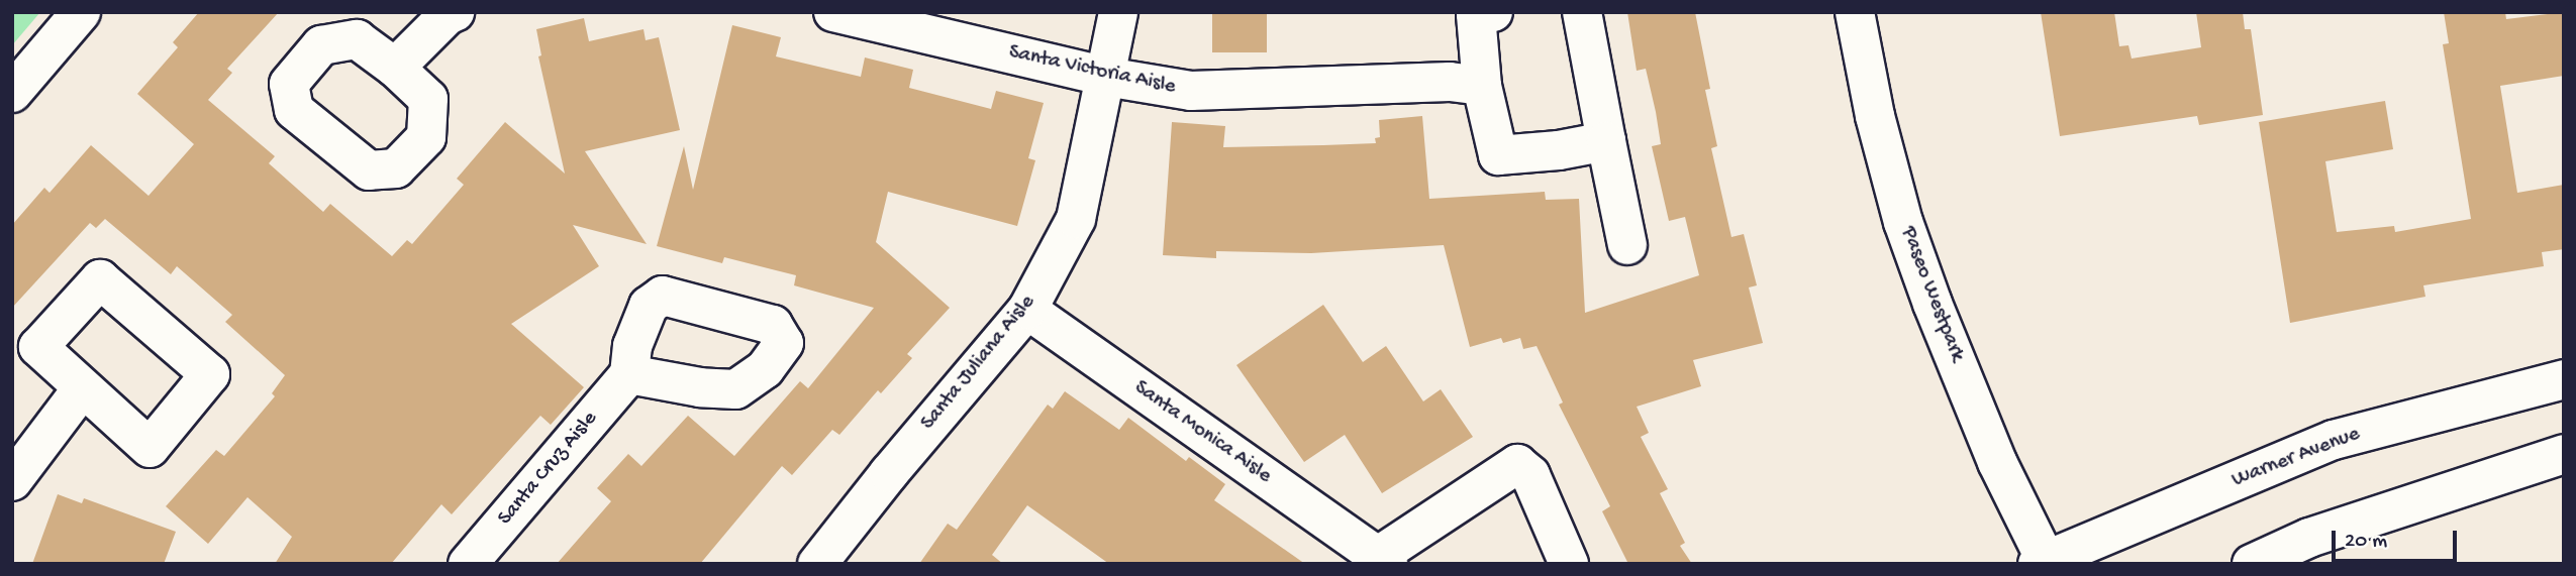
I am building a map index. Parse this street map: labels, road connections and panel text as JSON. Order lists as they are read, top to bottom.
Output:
{
  "streets": {
    "street": [
      "Santa Victoria Aisle",
      "Paseo Westpark",
      "Santa Juliana Aisle",
      "Santa Monica Aisle",
      "Warner Avenue",
      "Santa Cruz Aisle"
    ]
  },
  "crossings": [
    ["Santa Victoria Aisle", "Santa Juliana Aisle"],
    ["Paseo Westpark", "Warner Avenue"],
    ["Santa Juliana Aisle", "Santa Monica Aisle"]
  ],
  "scale_bar": "20 m"
}
